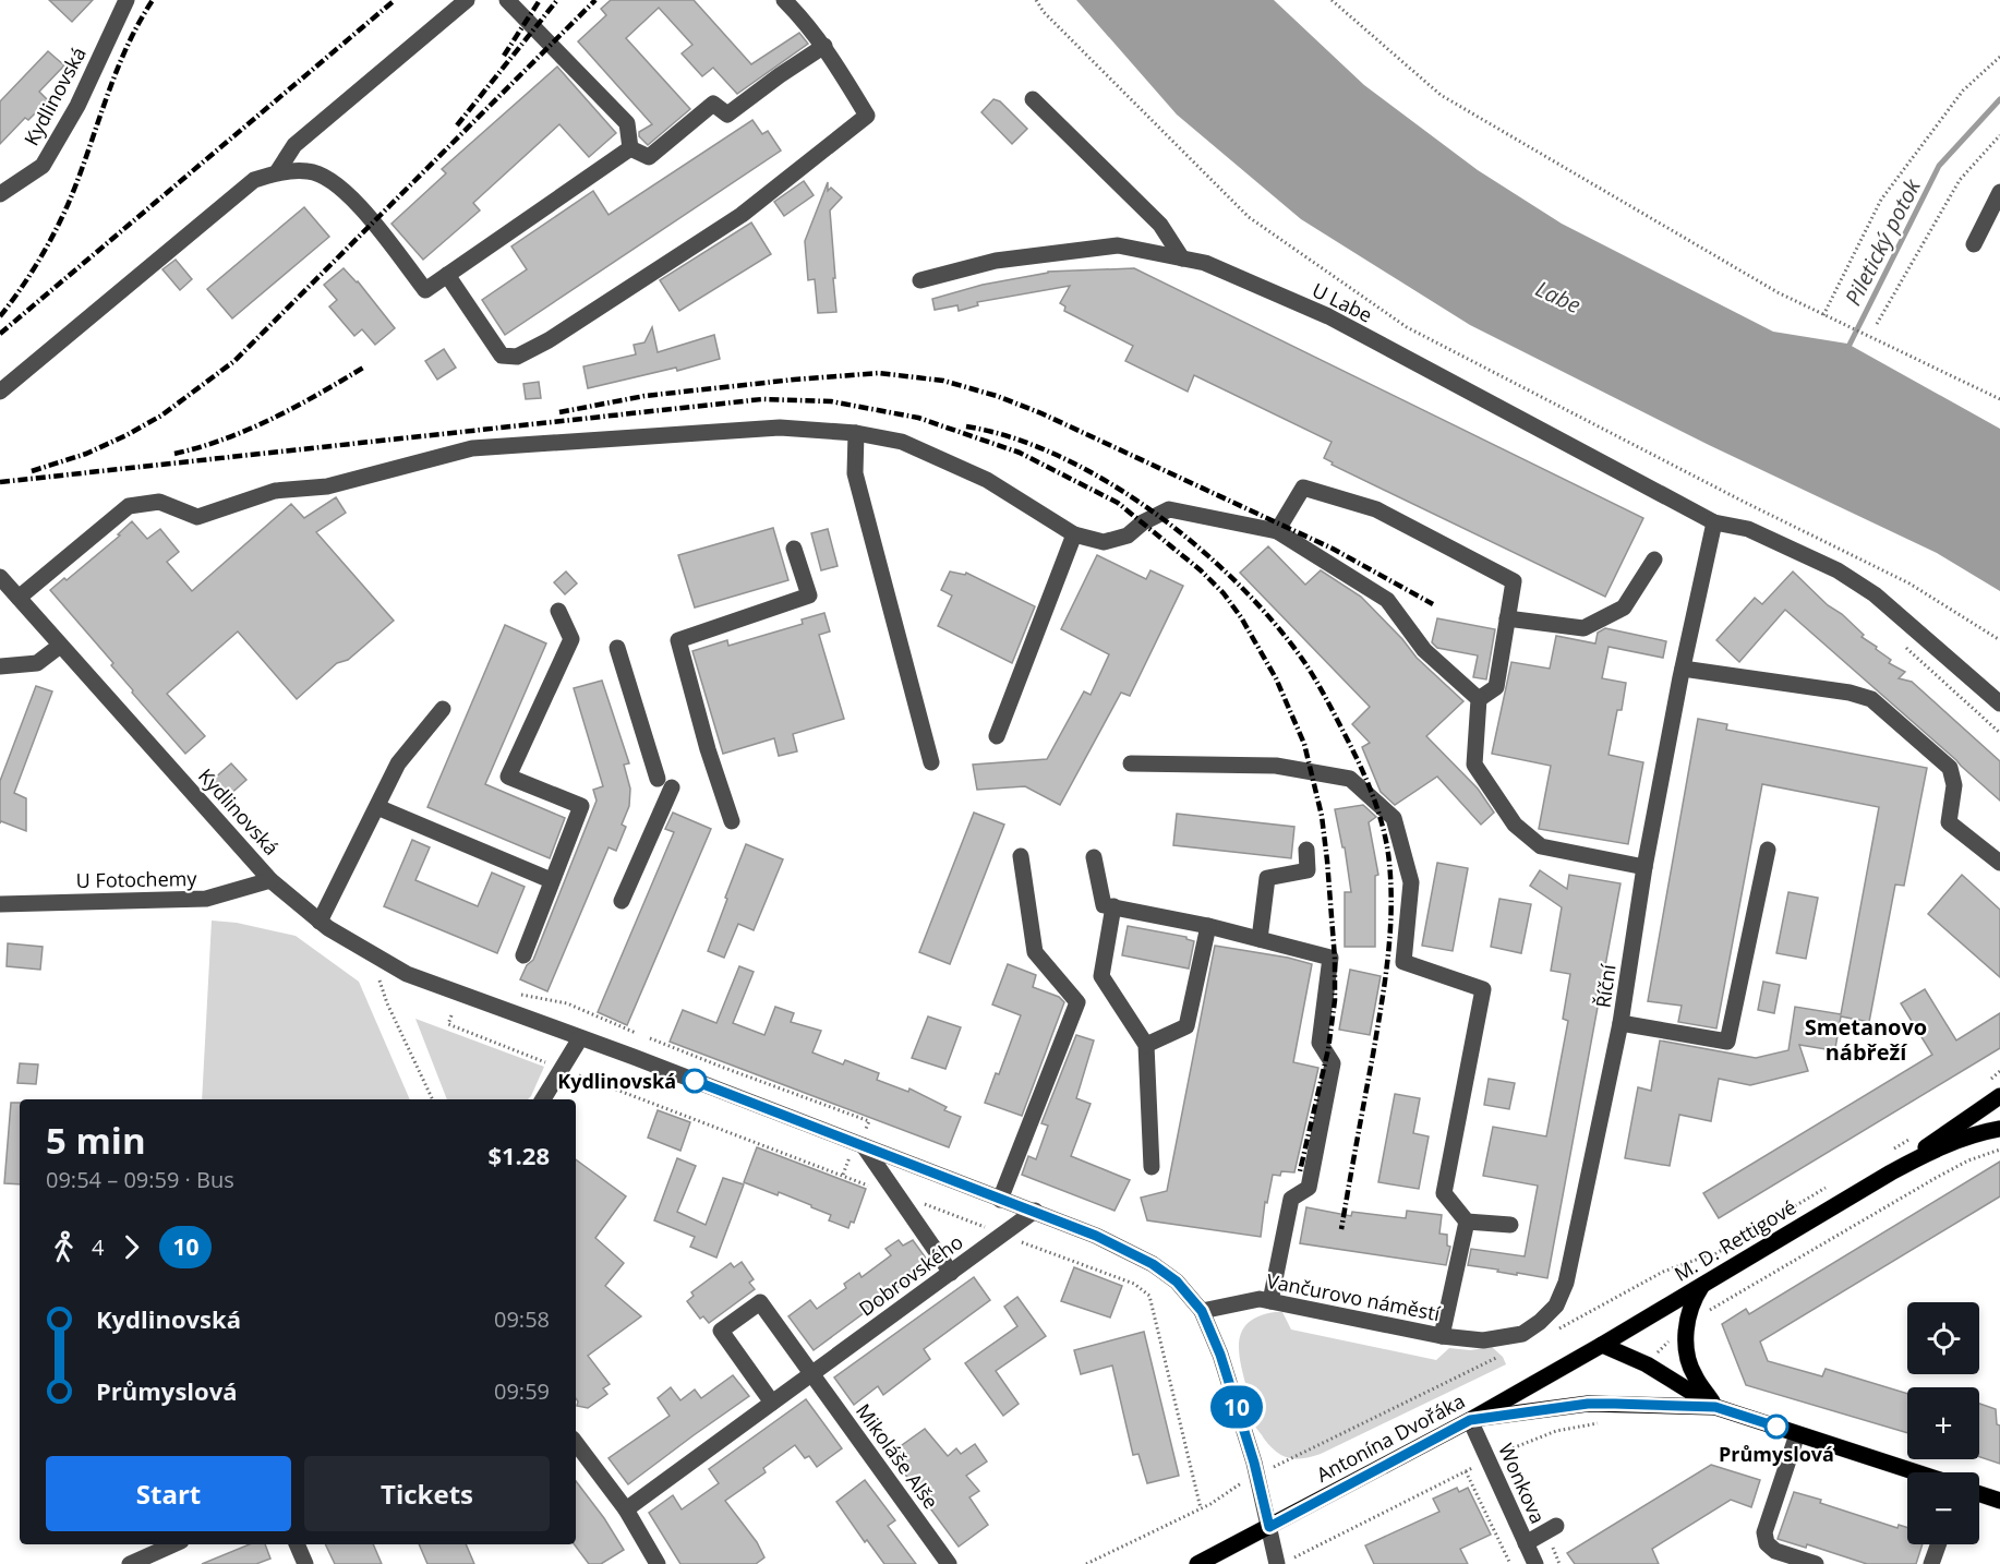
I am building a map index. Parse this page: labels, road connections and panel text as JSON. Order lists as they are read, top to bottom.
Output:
{
  "streets": {
    "main road": ["M. D. Rettigové", "Antonína Dvořáka"],
    "street": [
      "Kydlinovská",
      "U Labe",
      "U Fotochemy",
      "Říční",
      "Dobrovského",
      "Vančurovo náměstí",
      "Mikoláše Alše",
      "Wonkova"
    ]
  },
  "crossings": [
    ["Kydlinovská", "U Fotochemy"],
    ["Kydlinovská", "Dobrovského"],
    ["Kydlinovská", "Vančurovo náměstí"],
    ["U Labe", "Říční"],
    ["Říční", "Vančurovo náměstí"],
    ["M. D. Rettigové", "Antonína Dvořáka"],
    ["Dobrovského", "Mikoláše Alše"],
    ["Antonína Dvořáka", "Wonkova"]
  ],
  "districts": ["Smetanovo nábřeží"],
  "water": ["Piletický potok", "Labe"],
  "places": ["Kydlinovská", "Průmyslová"],
  "lines": ["bus line 10"],
  "page": {
    "on_map": "10",
    "heading": ["5 min", "09:54 – 09:59 · Bus", "$1.28"],
    "legs": ["4", "10"],
    "list": [
      {
        "name": "Kydlinovská",
        "value": "09:58"
      },
      {
        "name": "Průmyslová",
        "value": "09:59"
      }
    ],
    "map_buttons": ["+", "−"],
    "buttons": ["Start", "Tickets"]
  }
}
